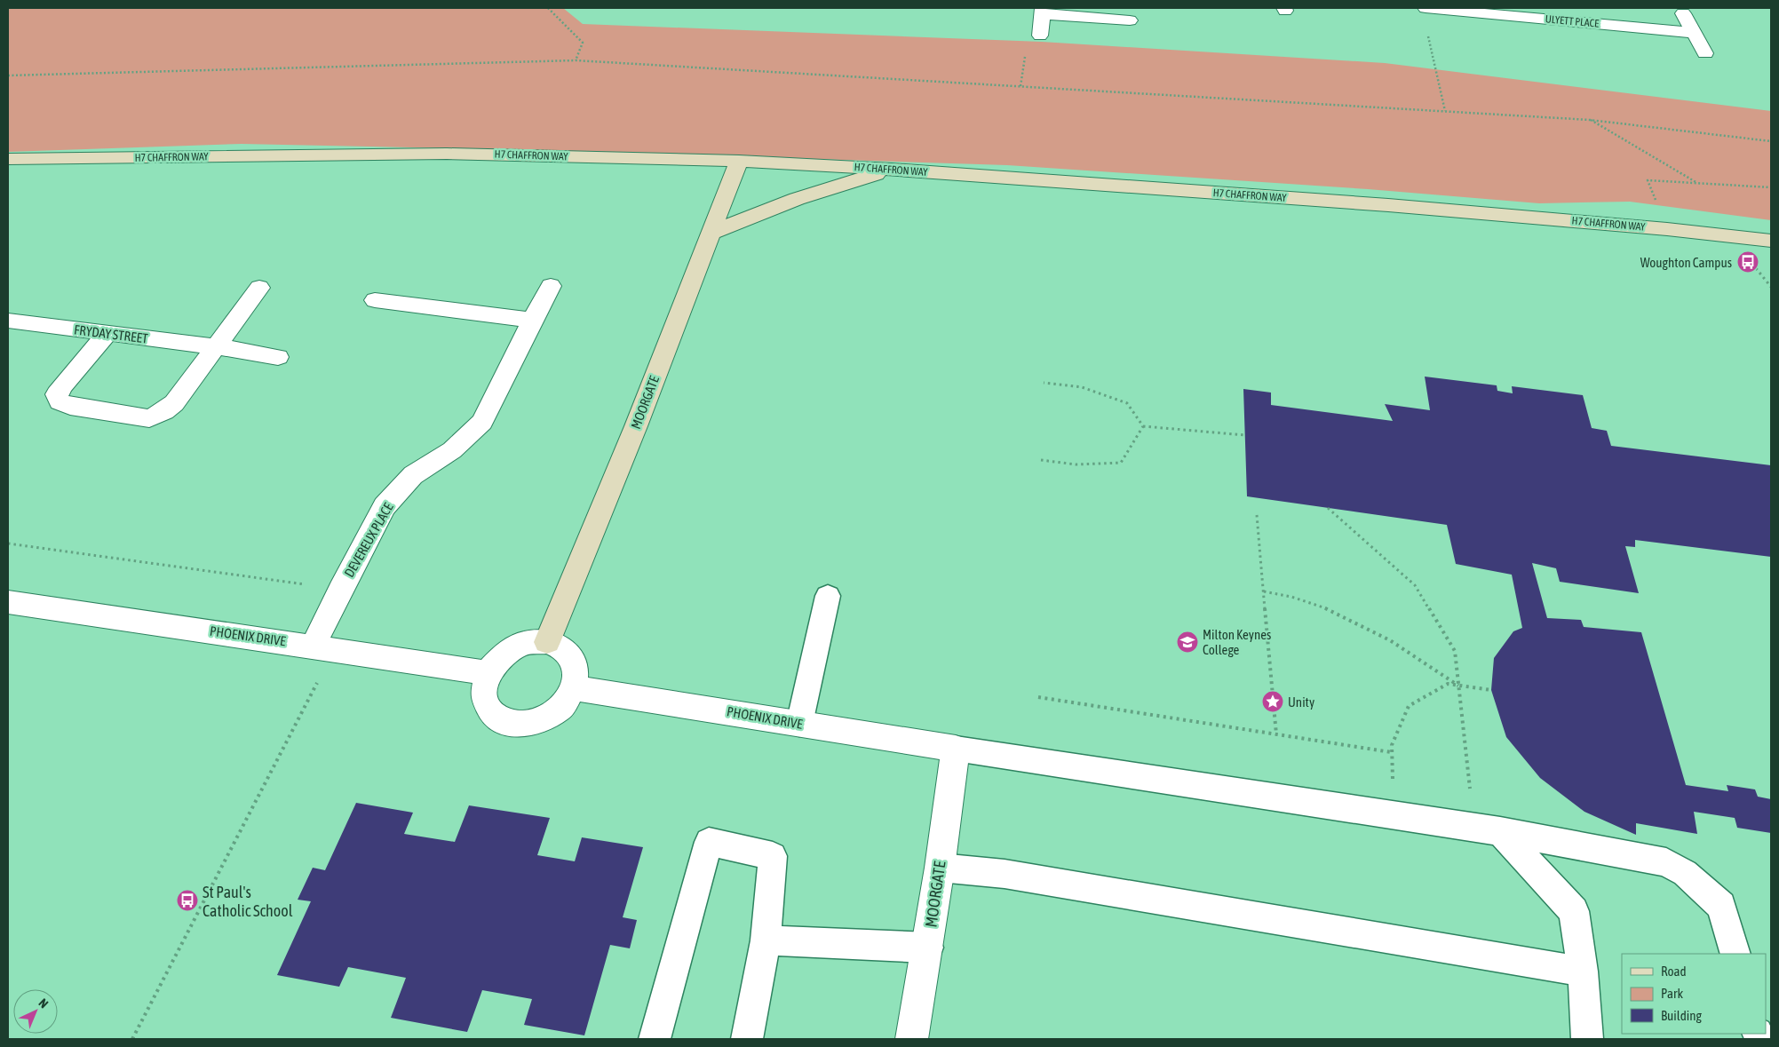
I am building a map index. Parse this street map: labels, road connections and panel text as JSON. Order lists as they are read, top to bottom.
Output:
{
  "streets": {
    "street": [
      "ULYETT PLACE",
      "H7 CHAFFRON WAY",
      "FRYDAY STREET",
      "MOORGATE",
      "DEVEREUX PLACE",
      "PHOENIX DRIVE"
    ]
  },
  "crossings": [
    ["H7 CHAFFRON WAY", "MOORGATE"],
    ["MOORGATE", "PHOENIX DRIVE"],
    ["DEVEREUX PLACE", "PHOENIX DRIVE"]
  ],
  "places": {
    "bus stop": ["Woughton Campus", "St Paul's Catholic School"],
    "school or university": ["Milton Keynes College"],
    "place": ["Unity"]
  },
  "legend": ["Road", "Park", "Building"],
  "north": "top right"
}
